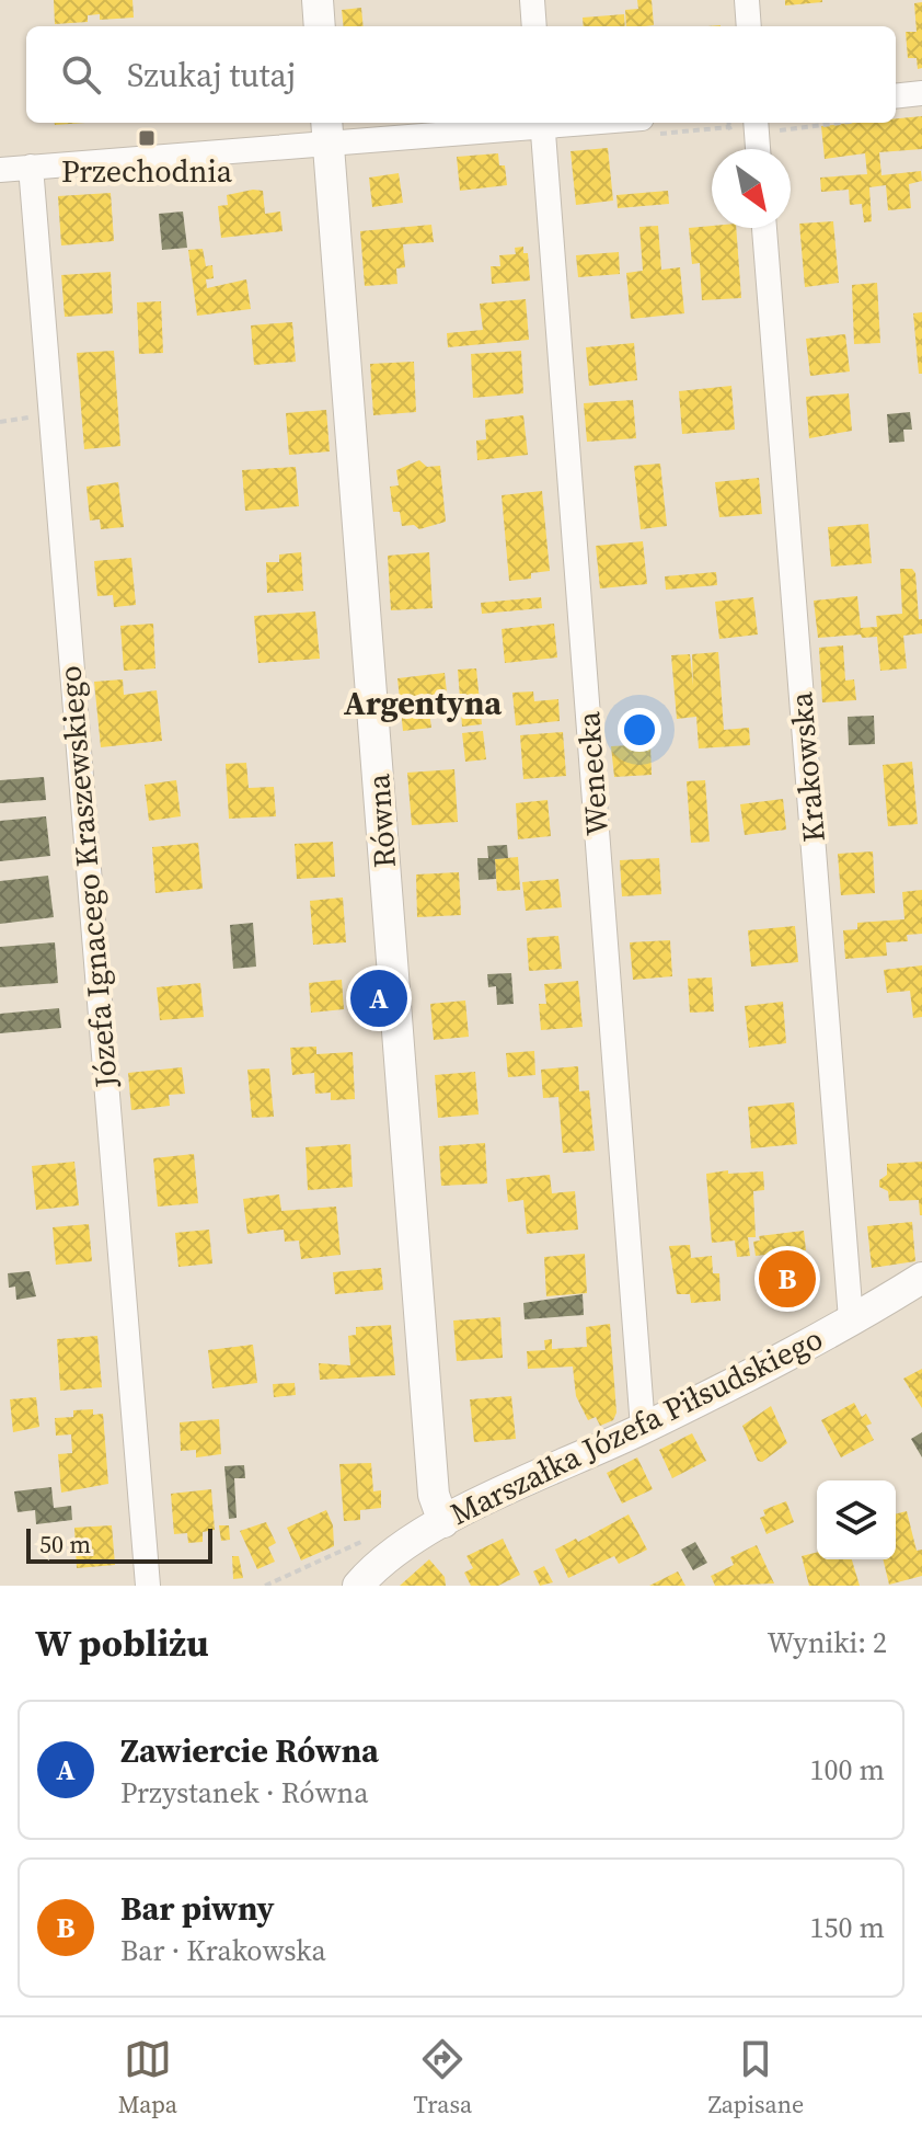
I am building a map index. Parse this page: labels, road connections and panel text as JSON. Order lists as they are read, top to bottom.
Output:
{
  "streets": {
    "street": [
      "Krakowska",
      "Wenecka",
      "Równa",
      "Józefa Ignacego Kraszewskiego",
      "Marszałka Józefa Piłsudskiego"
    ]
  },
  "crossings": [
    ["Krakowska", "Marszałka Józefa Piłsudskiego"],
    ["Wenecka", "Marszałka Józefa Piłsudskiego"],
    ["Równa", "Marszałka Józefa Piłsudskiego"]
  ],
  "districts": ["Argentyna"],
  "places": {
    "transit": ["Przechodnia"]
  },
  "scale_bar": "50 m",
  "north": "bottom right",
  "page": {
    "search": "Szukaj tutaj",
    "pins": ["A", "B"],
    "scale": "50 m",
    "heading": ["W pobliżu", "Wyniki: 2"],
    "list": [
      {
        "mark": "A",
        "name": "Zawiercie Równa",
        "note": "Przystanek · Równa",
        "value": "100 m"
      },
      {
        "mark": "B",
        "name": "Bar piwny",
        "note": "Bar · Krakowska",
        "value": "150 m"
      }
    ],
    "nav": ["Mapa", "Trasa", "Zapisane"]
  }
}
